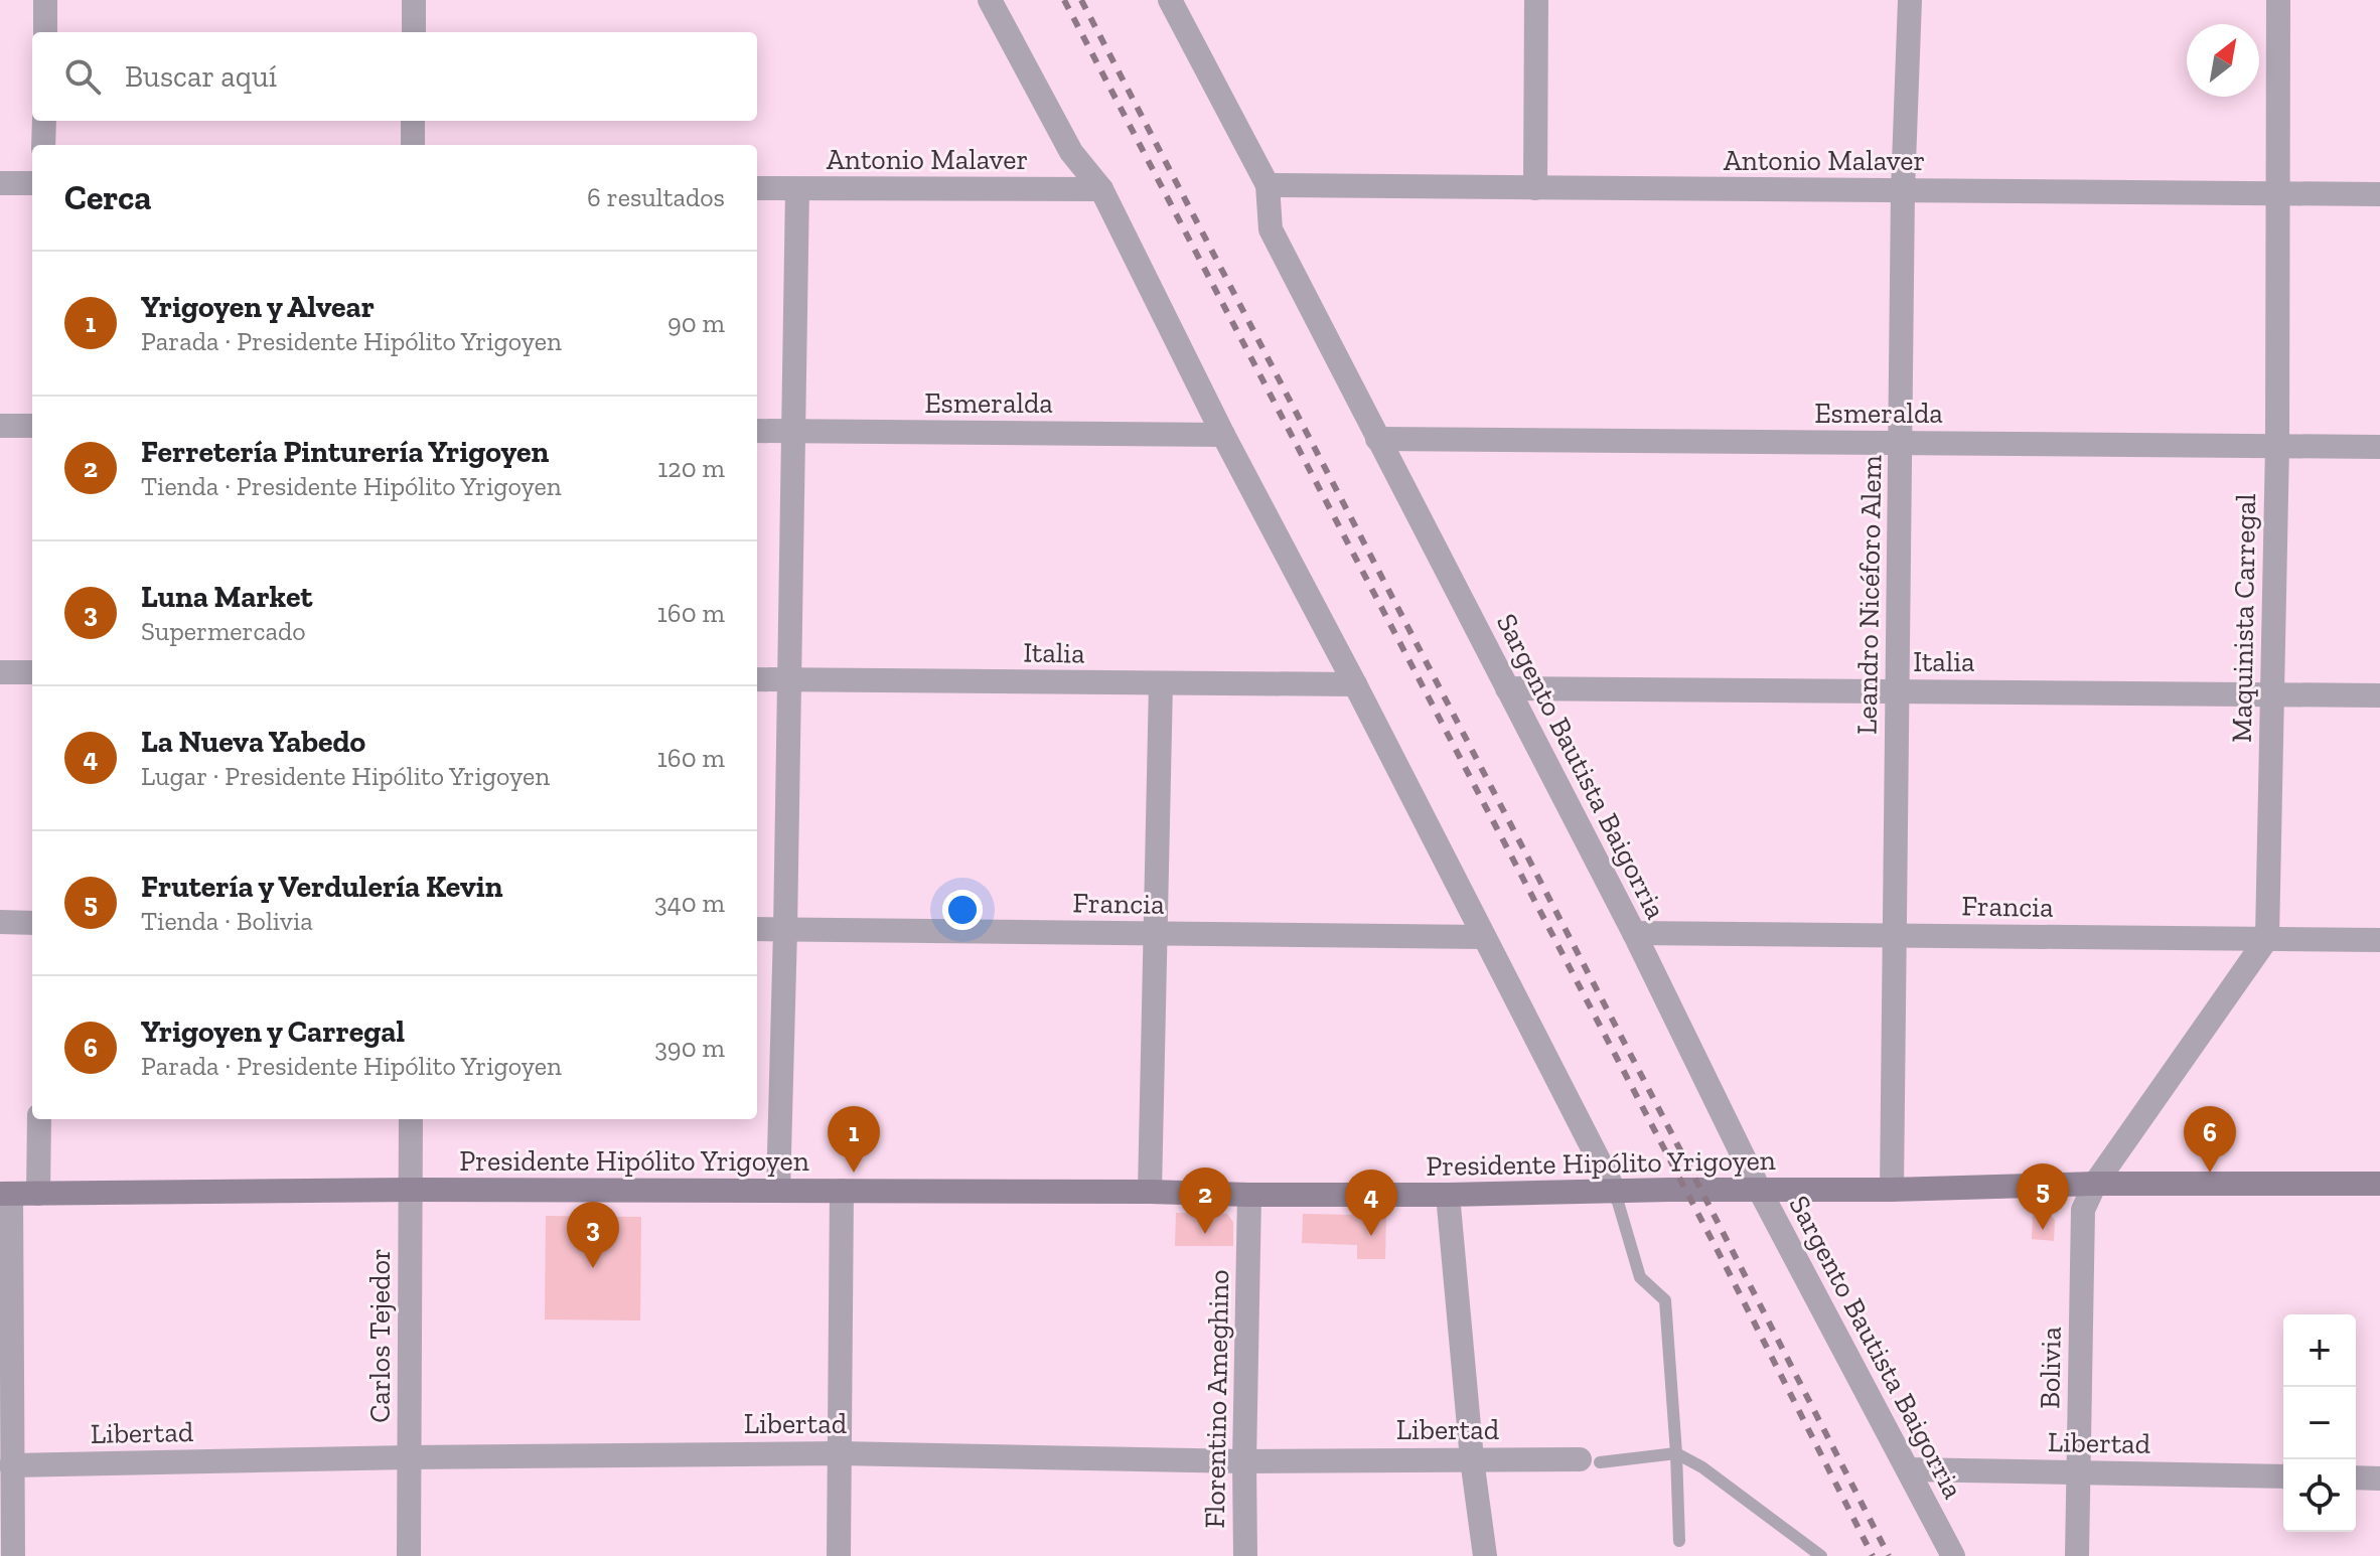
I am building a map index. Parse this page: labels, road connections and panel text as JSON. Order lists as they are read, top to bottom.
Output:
{
  "streets": {
    "street": [
      "Antonio Malaver",
      "Esmeralda",
      "Leandro Nicéforo Alem",
      "Maquinista Carregal",
      "Italia",
      "Sargento Bautista Baigorria",
      "Francia",
      "Presidente Hipólito Yrigoyen",
      "Carlos Tejedor",
      "Bolivia",
      "Florentino Ameghino",
      "Libertad"
    ]
  },
  "crossings": [
    ["Antonio Malaver", "Leandro Nicéforo Alem"],
    ["Antonio Malaver", "Maquinista Carregal"],
    ["Antonio Malaver", "Sargento Bautista Baigorria"],
    ["Esmeralda", "Leandro Nicéforo Alem"],
    ["Esmeralda", "Maquinista Carregal"],
    ["Esmeralda", "Sargento Bautista Baigorria"],
    ["Leandro Nicéforo Alem", "Italia"],
    ["Leandro Nicéforo Alem", "Francia"],
    ["Leandro Nicéforo Alem", "Presidente Hipólito Yrigoyen"],
    ["Maquinista Carregal", "Italia"],
    ["Maquinista Carregal", "Francia"],
    ["Italia", "Sargento Bautista Baigorria"],
    ["Sargento Bautista Baigorria", "Francia"],
    ["Sargento Bautista Baigorria", "Presidente Hipólito Yrigoyen"],
    ["Sargento Bautista Baigorria", "Libertad"],
    ["Presidente Hipólito Yrigoyen", "Carlos Tejedor"],
    ["Presidente Hipólito Yrigoyen", "Bolivia"],
    ["Presidente Hipólito Yrigoyen", "Florentino Ameghino"],
    ["Carlos Tejedor", "Libertad"],
    ["Bolivia", "Libertad"],
    ["Florentino Ameghino", "Libertad"]
  ],
  "north": "top right",
  "page": {
    "search": "Buscar aquí",
    "heading": ["Cerca", "6 resultados"],
    "list": [
      {
        "mark": "1",
        "name": "Yrigoyen y Alvear",
        "note": "Parada · Presidente Hipólito Yrigoyen",
        "value": "90 m"
      },
      {
        "mark": "2",
        "name": "Ferretería Pinturería Yrigoyen",
        "note": "Tienda · Presidente Hipólito Yrigoyen",
        "value": "120 m"
      },
      {
        "mark": "3",
        "name": "Luna Market",
        "note": "Supermercado",
        "value": "160 m"
      },
      {
        "mark": "4",
        "name": "La Nueva Yabedo",
        "note": "Lugar · Presidente Hipólito Yrigoyen",
        "value": "160 m"
      },
      {
        "mark": "5",
        "name": "Frutería y Verdulería Kevin",
        "note": "Tienda · Bolivia",
        "value": "340 m"
      },
      {
        "mark": "6",
        "name": "Yrigoyen y Carregal",
        "note": "Parada · Presidente Hipólito Yrigoyen",
        "value": "390 m"
      }
    ],
    "pins": [
      "1",
      "6",
      "5",
      "2",
      "4",
      "3"
    ],
    "map_buttons": ["+", "−"]
  }
}
